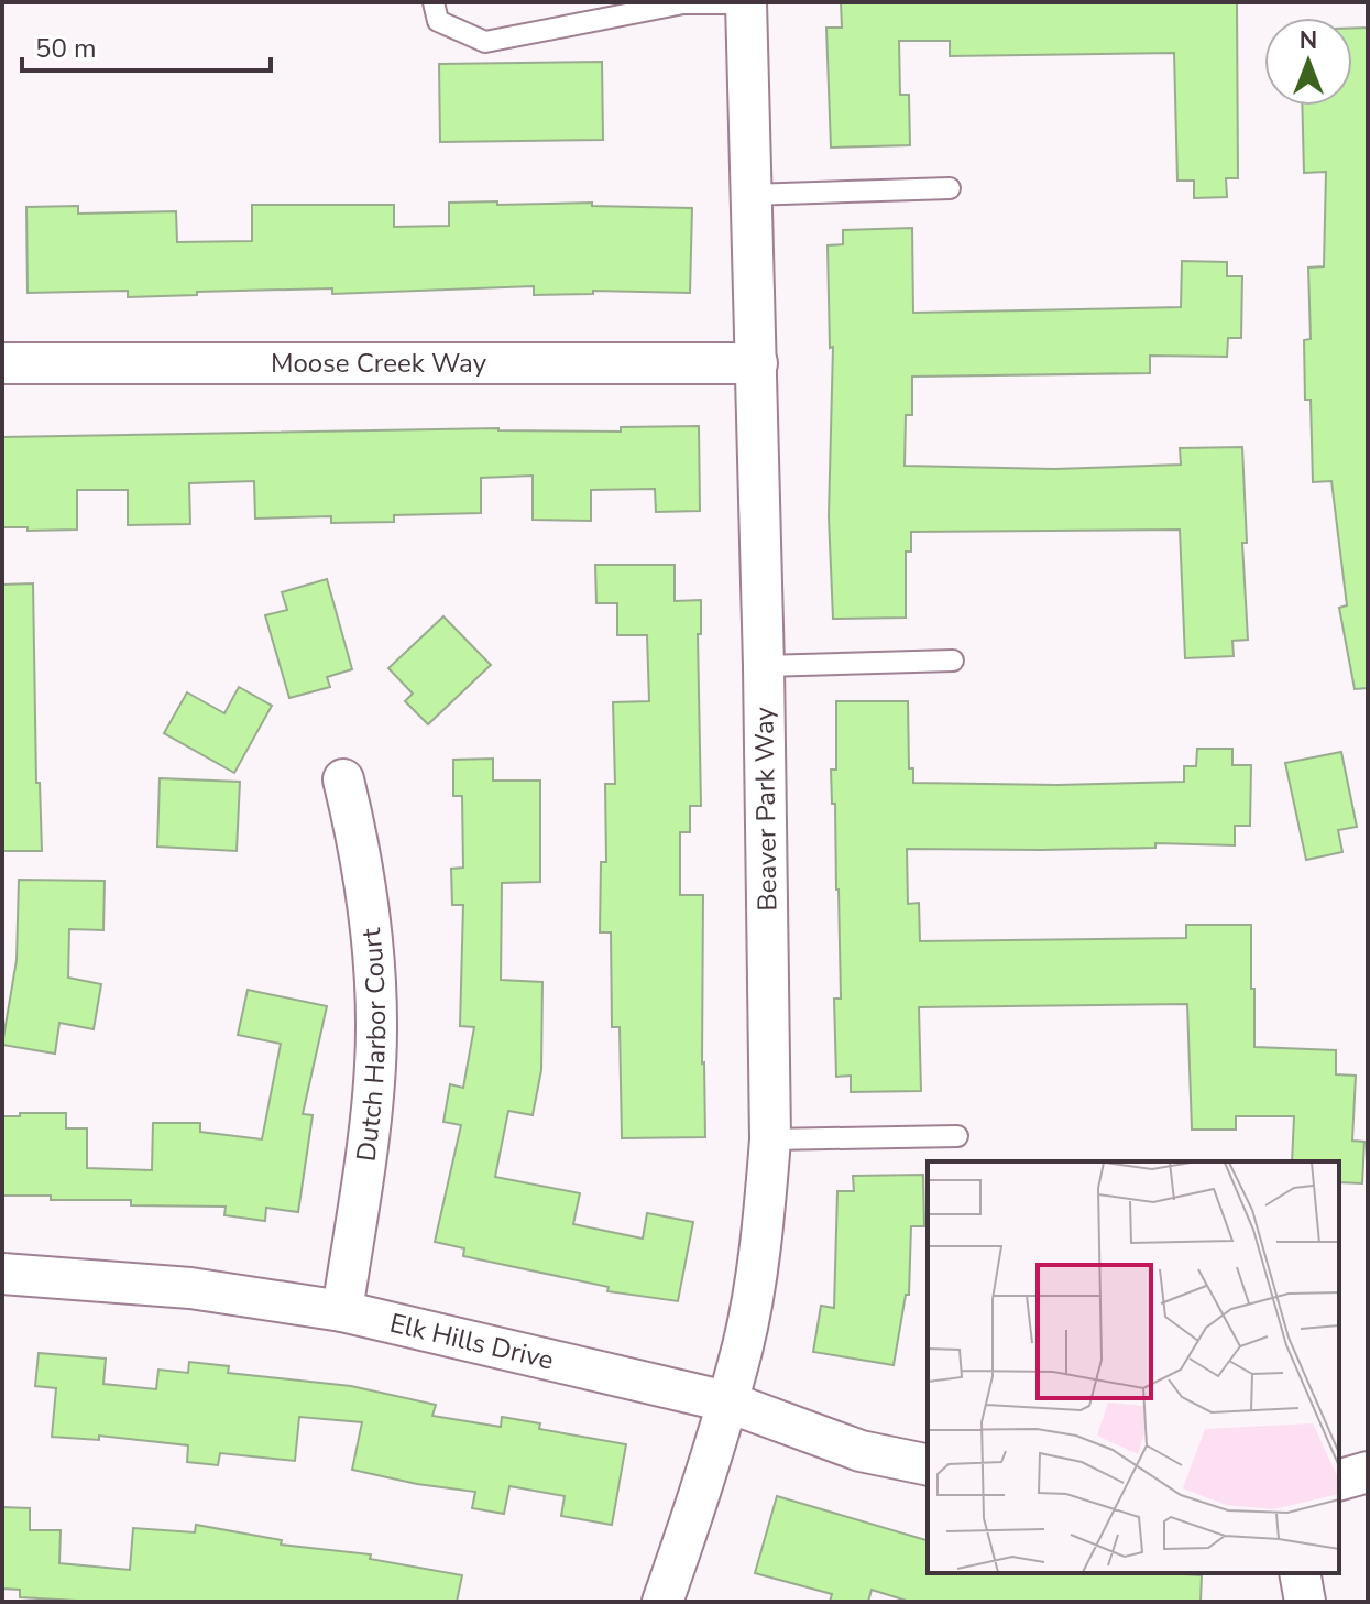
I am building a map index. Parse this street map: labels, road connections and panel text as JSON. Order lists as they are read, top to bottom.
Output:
{
  "streets": {
    "street": [
      "Moose Creek Way",
      "Beaver Park Way",
      "Dutch Harbor Court",
      "Elk Hills Drive"
    ]
  },
  "crossings": [
    ["Moose Creek Way", "Beaver Park Way"],
    ["Beaver Park Way", "Elk Hills Drive"],
    ["Dutch Harbor Court", "Elk Hills Drive"]
  ],
  "scale_bar": "50 m",
  "north": "top"
}
